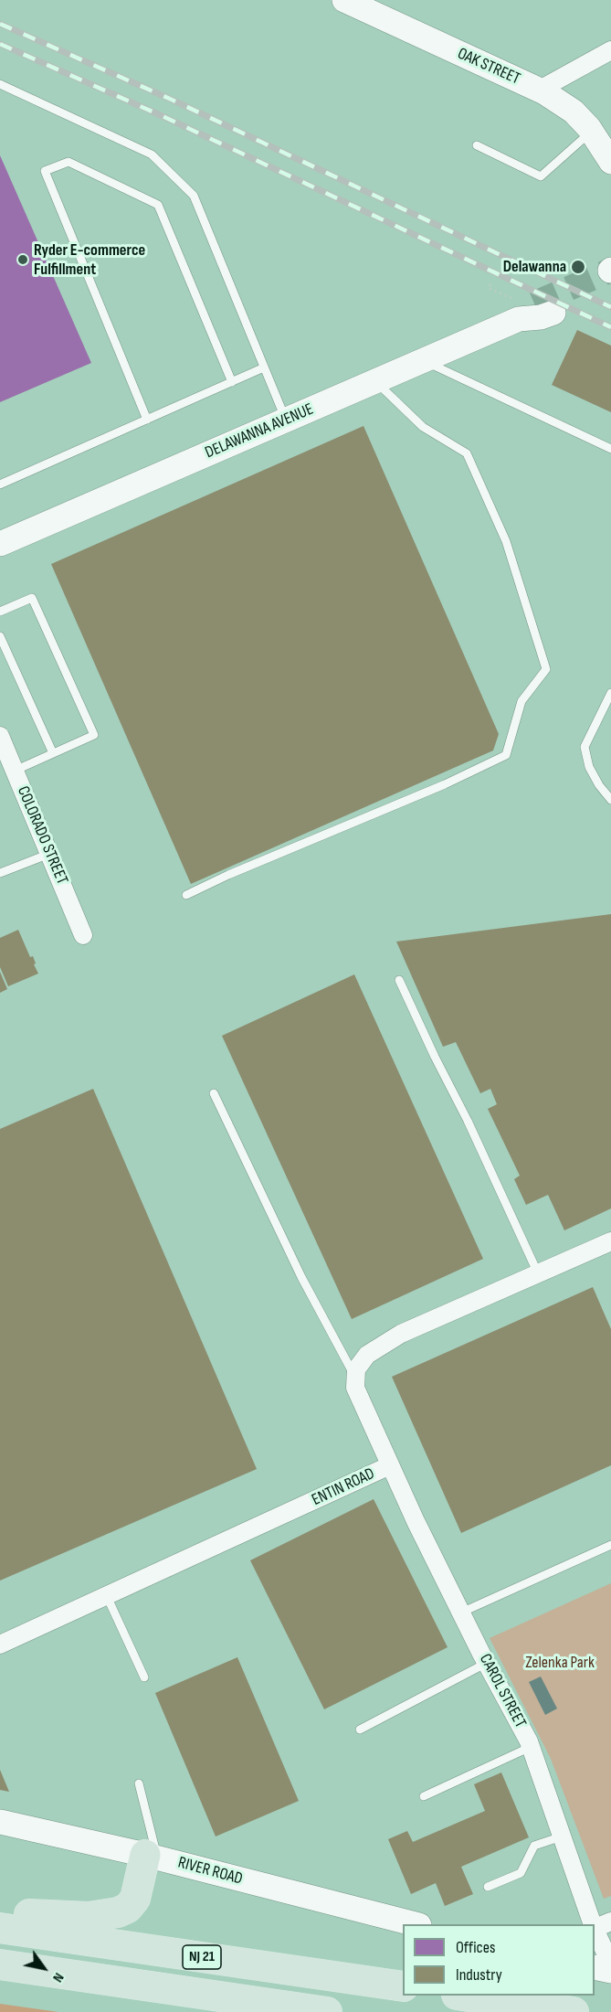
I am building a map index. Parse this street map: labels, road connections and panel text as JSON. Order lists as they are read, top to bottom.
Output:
{
  "streets": {
    "highway": ["NJ 21"],
    "street": [
      "OAK STREET",
      "DELAWANNA AVENUE",
      "COLORADO STREET",
      "ENTIN ROAD",
      "CAROL STREET",
      "RIVER ROAD"
    ]
  },
  "crossings": [
    ["ENTIN ROAD", "CAROL STREET"]
  ],
  "parks": ["Zelenka Park"],
  "places": ["Ryder E-commerce Fulfillment", "Delawanna"],
  "legend": ["Offices", "Industry"],
  "north": "bottom right"
}
